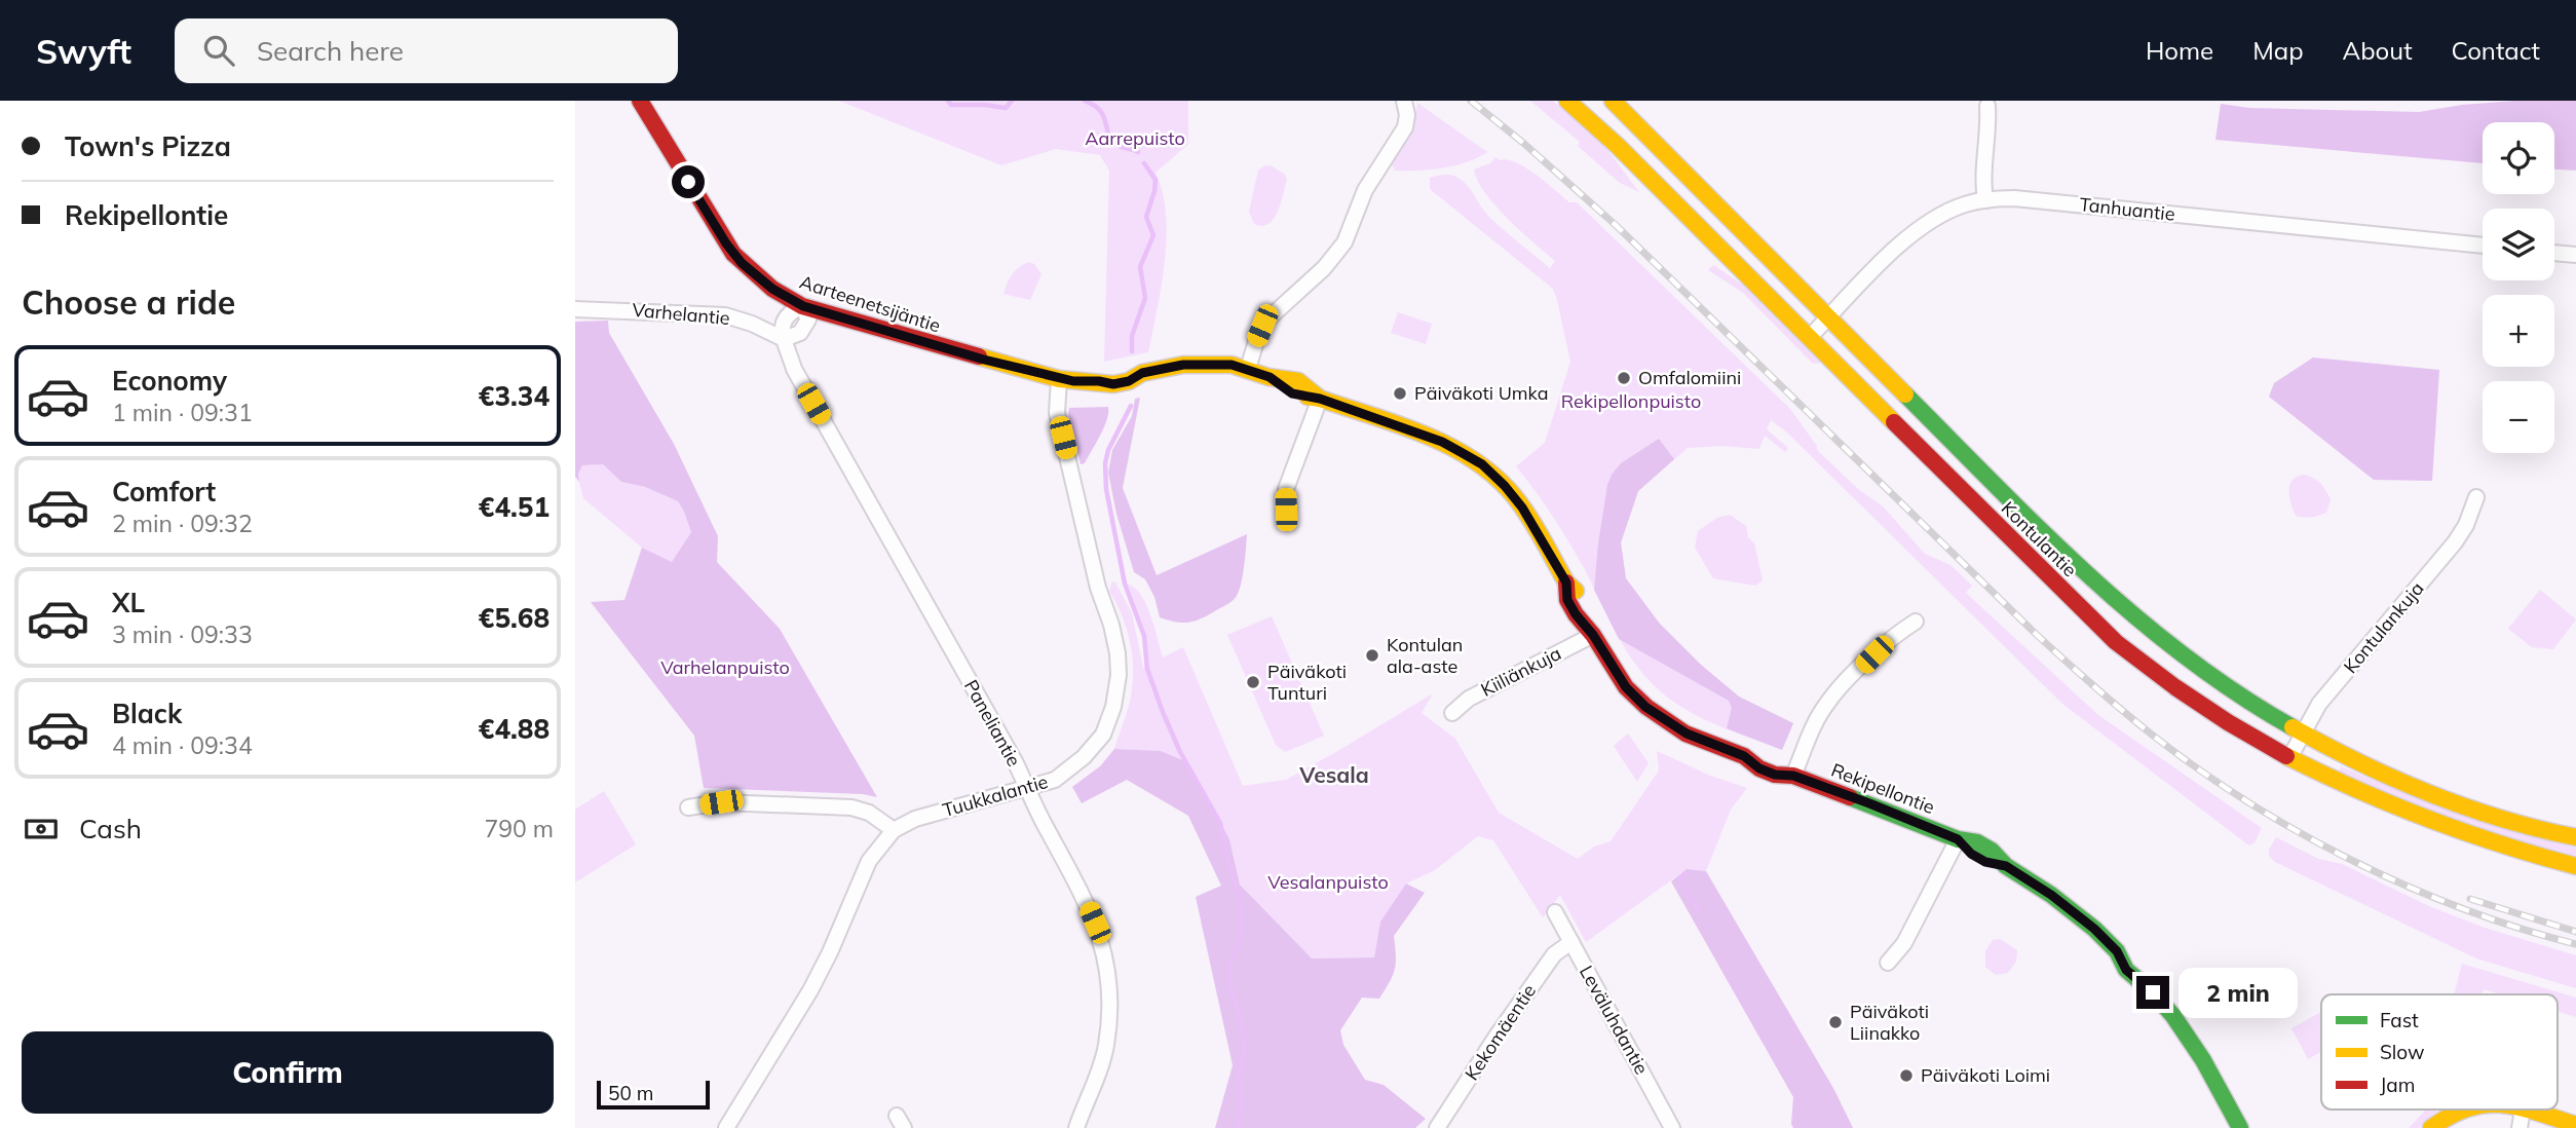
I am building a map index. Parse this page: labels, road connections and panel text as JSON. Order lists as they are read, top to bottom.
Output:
{
  "streets": {
    "main road": ["Aarteenetsijäntie", "Kontulantie", "Rekipellontie"],
    "street": [
      "Tanhuantie",
      "Varhelantie",
      "Kontulankuja",
      "Kiiliänkuja",
      "Paneliantie",
      "Tuukkalantie",
      "Leväluhdantie",
      "Kekomäentie"
    ]
  },
  "crossings": [
    ["Tanhuantie", "Kontulantie"],
    ["Aarteenetsijäntie", "Rekipellontie"],
    ["Aarteenetsijäntie", "Tuukkalantie"],
    ["Varhelantie", "Paneliantie"],
    ["Kontulantie", "Kontulankuja"],
    ["Kiiliänkuja", "Rekipellontie"],
    ["Paneliantie", "Tuukkalantie"],
    ["Leväluhdantie", "Kekomäentie"]
  ],
  "districts": ["Vesala"],
  "parks": [
    "Aarrepuisto",
    "Rekipellonpuisto",
    "Varhelanpuisto",
    "Vesalanpuisto"
  ],
  "places": [
    "Omfalomiini",
    "Päiväkoti Umka",
    "Kontulan ala-aste",
    "Päiväkoti Tunturi",
    "Päiväkoti Liinakko",
    "Päiväkoti Loimi"
  ],
  "legend": ["Fast", "Slow", "Jam"],
  "scale_bar": "50 m",
  "page": {
    "header": "Swyft",
    "search": "Search here",
    "nav": [
      "Home",
      "Map",
      "About",
      "Contact"
    ],
    "banner": ["Town's Pizza", "Rekipellontie"],
    "map_buttons": ["+", "−"],
    "heading": "Choose a ride",
    "list": [
      {
        "name": "Economy",
        "note": "1 min · 09:31",
        "value": "€3.34"
      },
      {
        "name": "Comfort",
        "note": "2 min · 09:32",
        "value": "€4.51"
      },
      {
        "name": "XL",
        "note": "3 min · 09:33",
        "value": "€5.68"
      },
      {
        "name": "Black",
        "note": "4 min · 09:34",
        "value": "€4.88"
      }
    ],
    "pay": ["Cash", "790 m"],
    "bubble": "2 min",
    "buttons": "Confirm",
    "scale": "50 m"
  }
}
